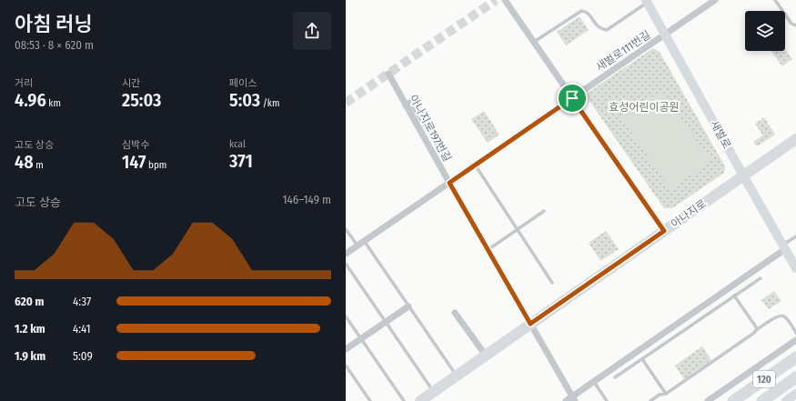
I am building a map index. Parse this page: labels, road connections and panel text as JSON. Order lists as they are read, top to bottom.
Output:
{
  "streets": {
    "highway": ["120"],
    "main road": ["아나지로"],
    "street": ["새벌로111번길", "아나지로197번길", "새벌로"]
  },
  "crossings": [
    ["새벌로111번길", "아나지로197번길"],
    ["새벌로111번길", "새벌로"],
    ["아나지로197번길", "아나지로"],
    ["새벌로", "아나지로"]
  ],
  "parks": ["효성어린이공원"],
  "page": {
    "heading": ["아침 러닝", "08:53 · 8 × 620 m"],
    "stats": [
      ["거리", "4.96 km"],
      ["시간", "25:03"],
      ["페이스", "5:03 /km"],
      ["고도 상승", "48 m"],
      ["심박수", "147 bpm"],
      ["kcal", "371"]
    ],
    "chart": ["고도 상승", "146–149 m"],
    "list": [
      {
        "name": "620 m",
        "note": "4:37"
      },
      {
        "name": "1.2 km",
        "note": "4:41"
      },
      {
        "name": "1.9 km",
        "note": "5:09"
      }
    ]
  }
}
